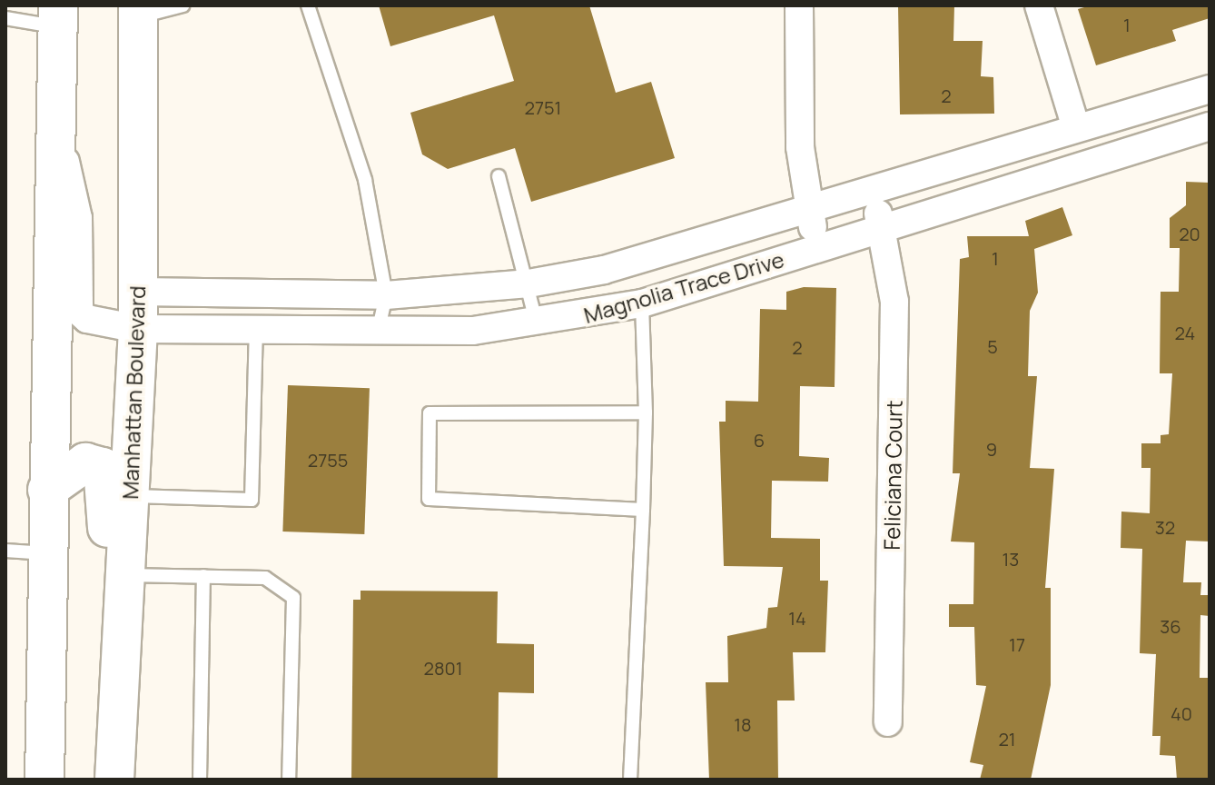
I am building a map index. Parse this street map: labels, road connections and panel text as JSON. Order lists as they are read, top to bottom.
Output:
{
  "streets": {
    "street": ["Magnolia Trace Drive", "Manhattan Boulevard", "Feliciana Court"]
  },
  "crossings": [
    ["Magnolia Trace Drive", "Manhattan Boulevard"],
    ["Magnolia Trace Drive", "Feliciana Court"]
  ],
  "house_numbers": [
    "1",
    "2",
    "2751",
    "20",
    "1",
    "24",
    "5",
    "2",
    "6",
    "9",
    "2755",
    "32",
    "13",
    "14",
    "36",
    "17",
    "2801",
    "40",
    "18",
    "21"
  ]
}
